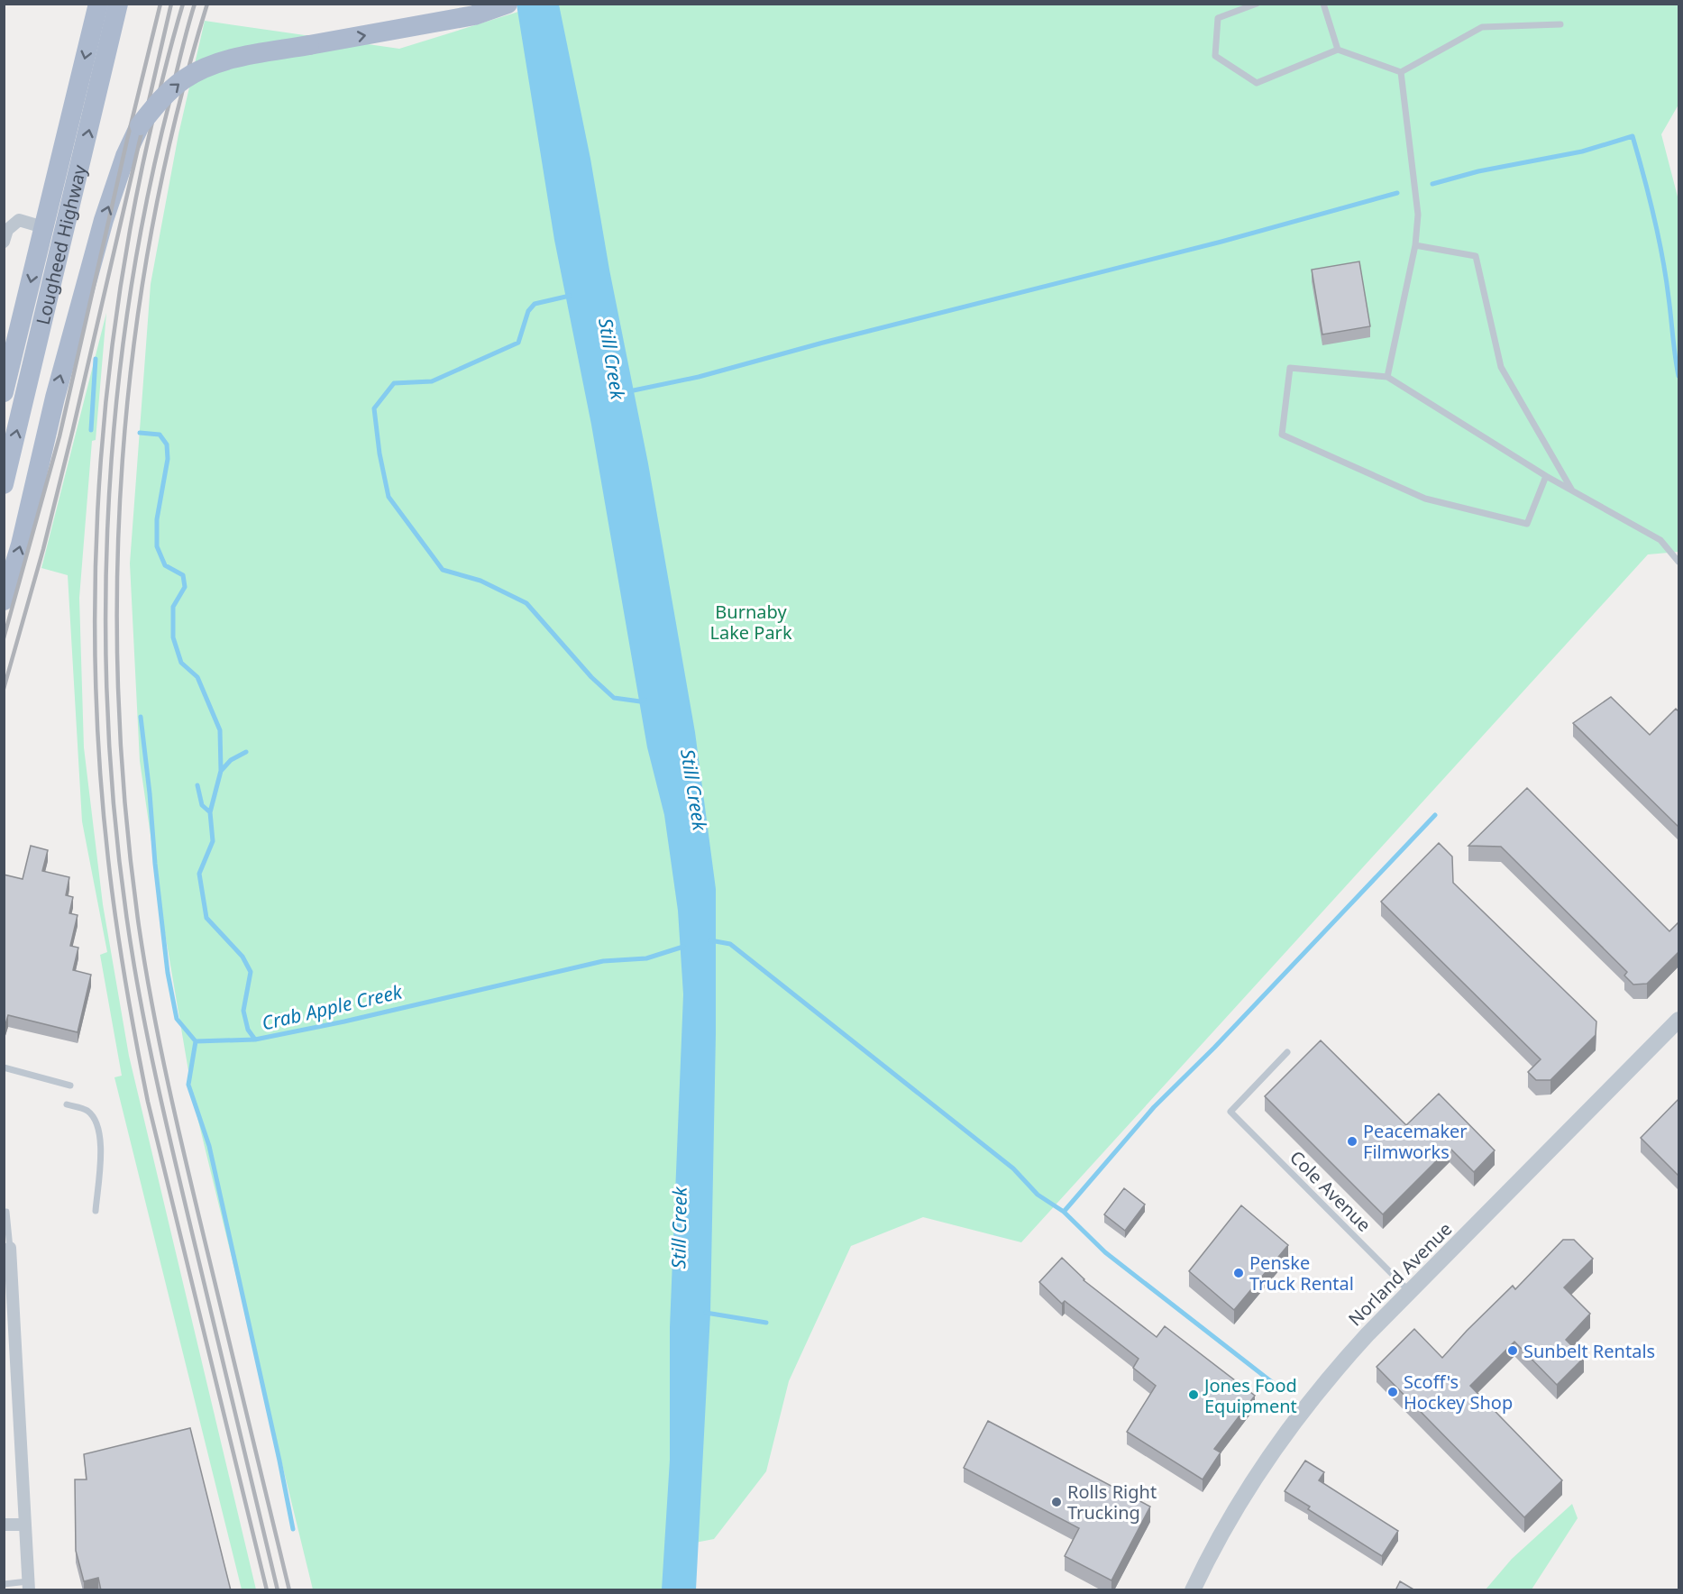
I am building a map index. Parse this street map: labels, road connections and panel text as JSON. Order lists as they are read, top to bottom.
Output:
{
  "streets": {
    "main road": ["Lougheed Highway"],
    "street": ["Norland Avenue"],
    "lane": ["Cole Avenue"]
  },
  "crossings": [
    ["Cole Avenue", "Norland Avenue"]
  ],
  "water": ["Still Creek", "Crab Apple Creek"],
  "parks": ["Burnaby Lake Park"],
  "places": [
    "Peacemaker Filmworks",
    "Penske Truck Rental",
    "Sunbelt Rentals",
    "Scoff's Hockey Shop",
    "Jones Food Equipment",
    "Rolls Right Trucking"
  ]
}
